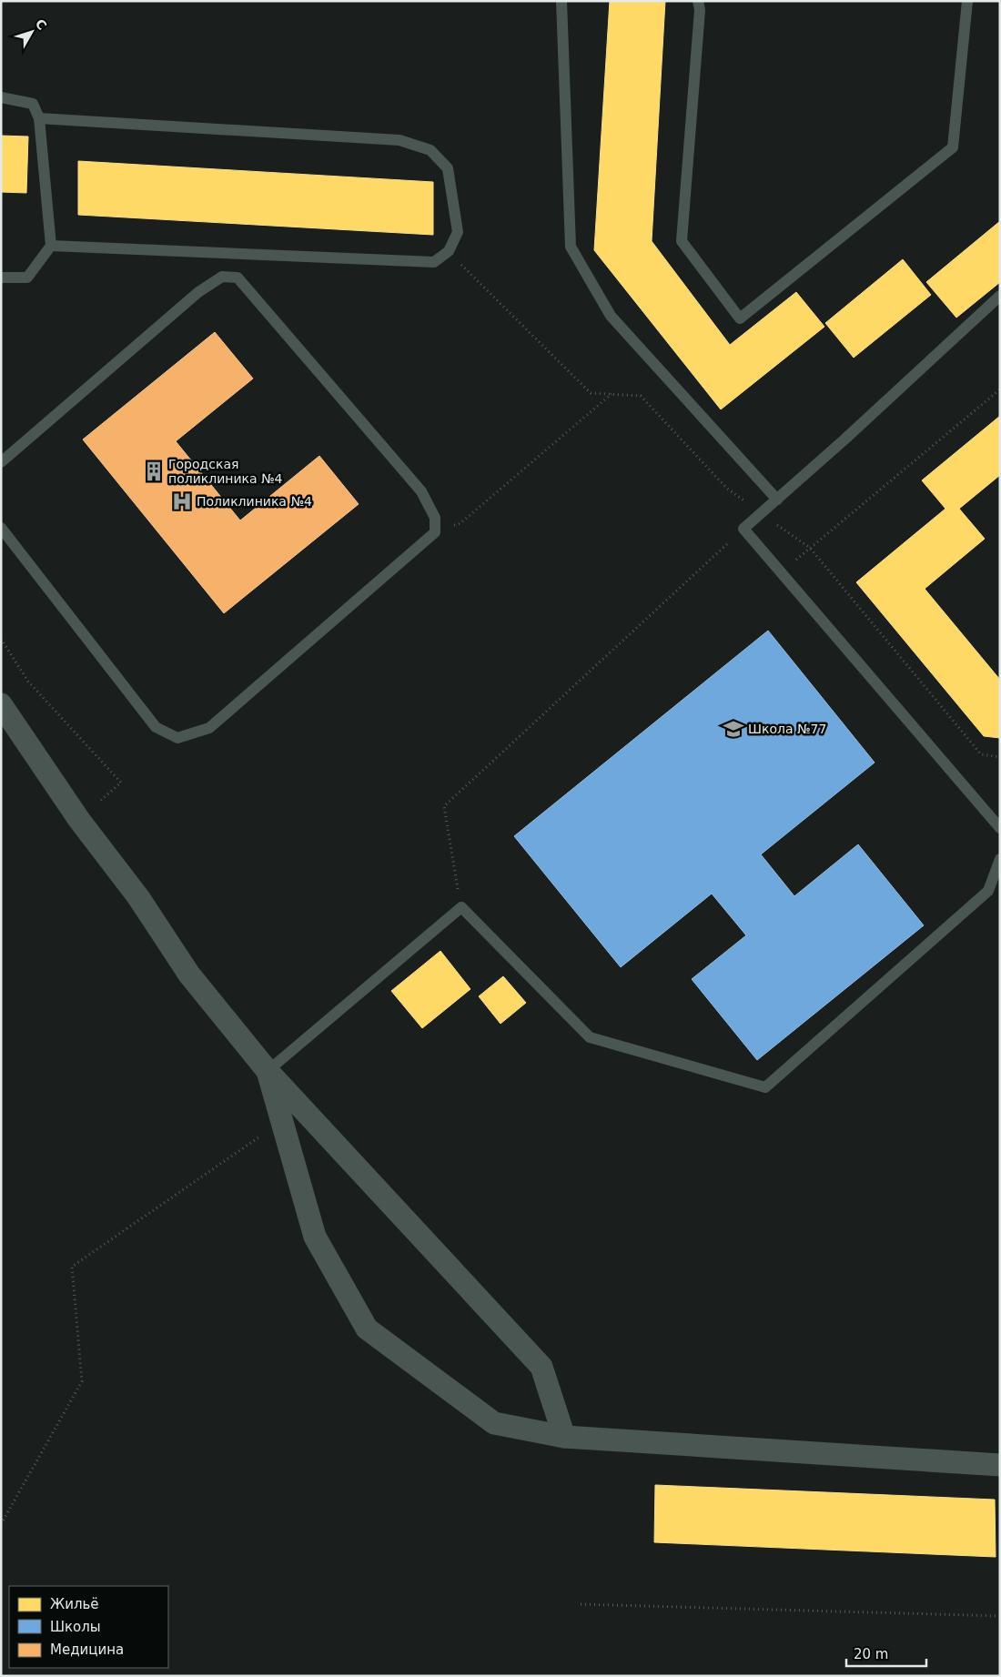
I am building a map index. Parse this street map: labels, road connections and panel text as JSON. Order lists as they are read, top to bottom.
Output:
{
  "places": {
    "building": ["Городская поликлиника №4"],
    "hospital": ["Поликлиника №4"],
    "school or university": ["Школа №77"]
  },
  "legend": ["Жильё", "Школы", "Медицина"],
  "scale_bar": "20 m",
  "north": "top right"
}
